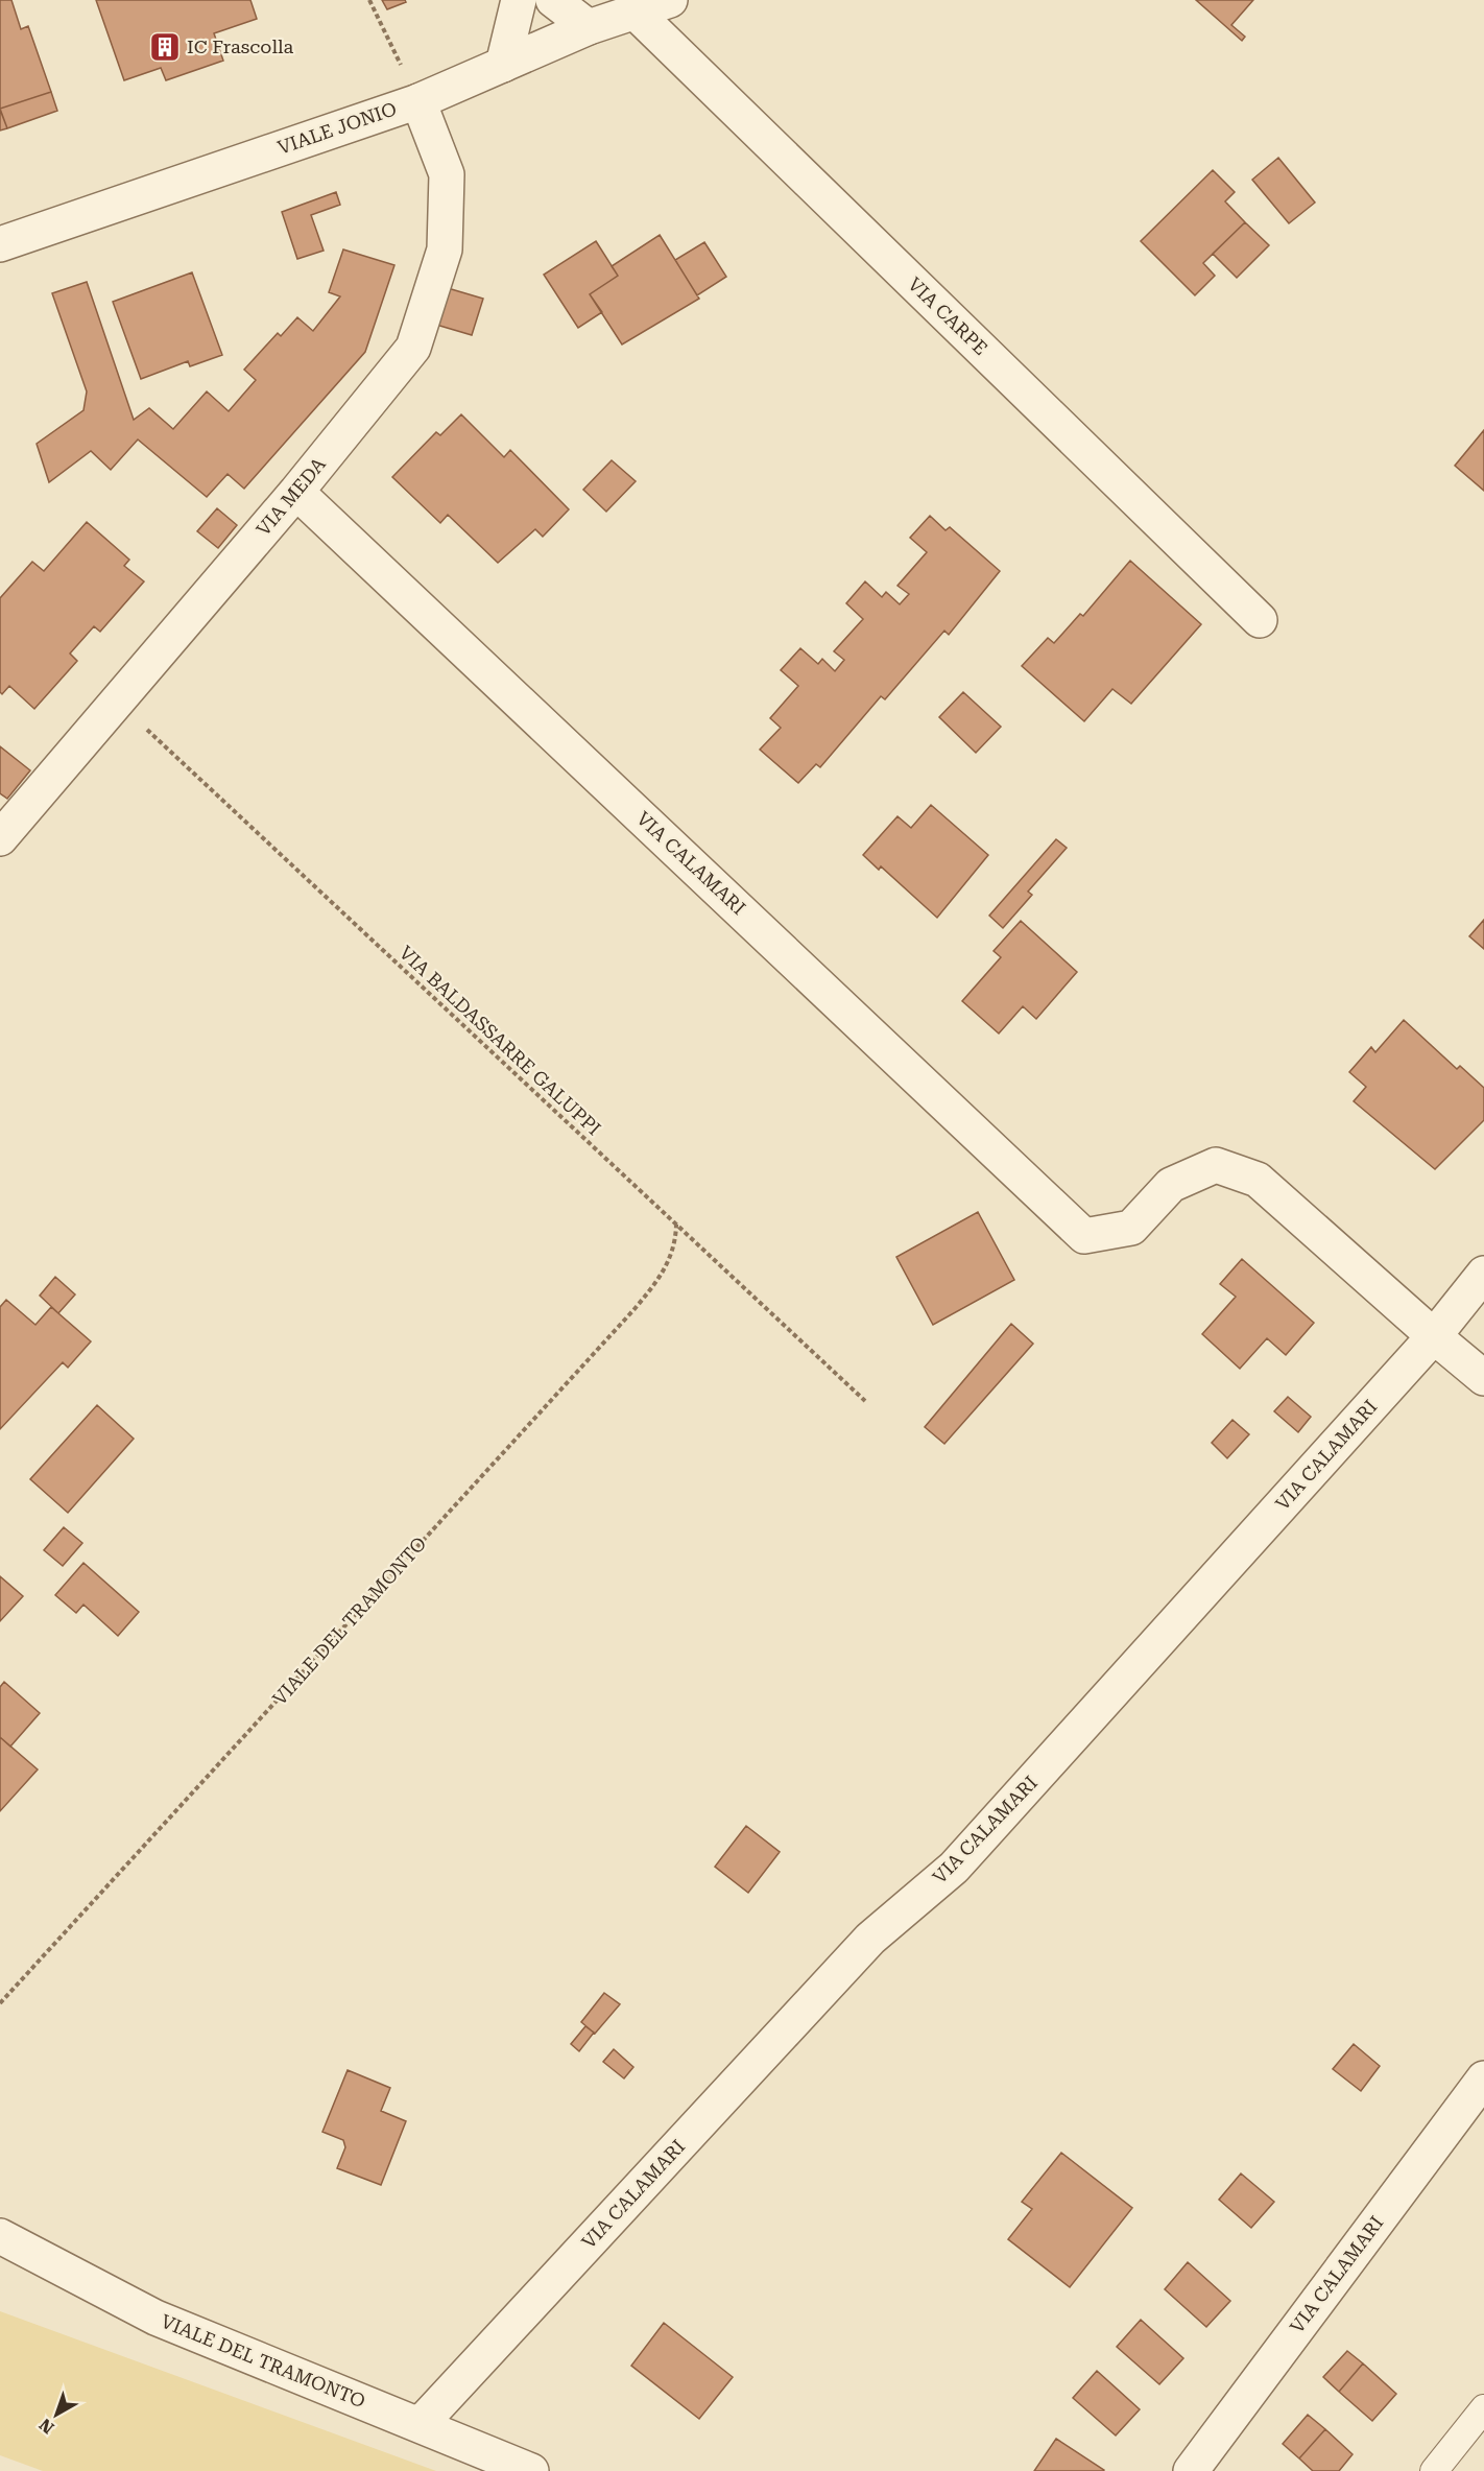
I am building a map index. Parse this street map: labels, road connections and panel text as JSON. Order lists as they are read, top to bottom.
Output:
{
  "streets": {
    "street": [
      "VIALE JONIO",
      "VIA CARPE",
      "VIA MEDA",
      "VIA CALAMARI",
      "VIALE DEL TRAMONTO"
    ],
    "path": ["VIA BALDASSARRE GALUPPI"]
  },
  "crossings": [
    ["VIALE JONIO", "VIA CARPE"],
    ["VIALE JONIO", "VIA MEDA"],
    ["VIA MEDA", "VIA CALAMARI"],
    ["VIA MEDA", "VIA BALDASSARRE GALUPPI"],
    ["VIA CALAMARI", "VIALE DEL TRAMONTO"],
    ["VIA BALDASSARRE GALUPPI", "VIALE DEL TRAMONTO"]
  ],
  "places": {
    "building": ["IC Frascolla"]
  },
  "north": "bottom left"
}
